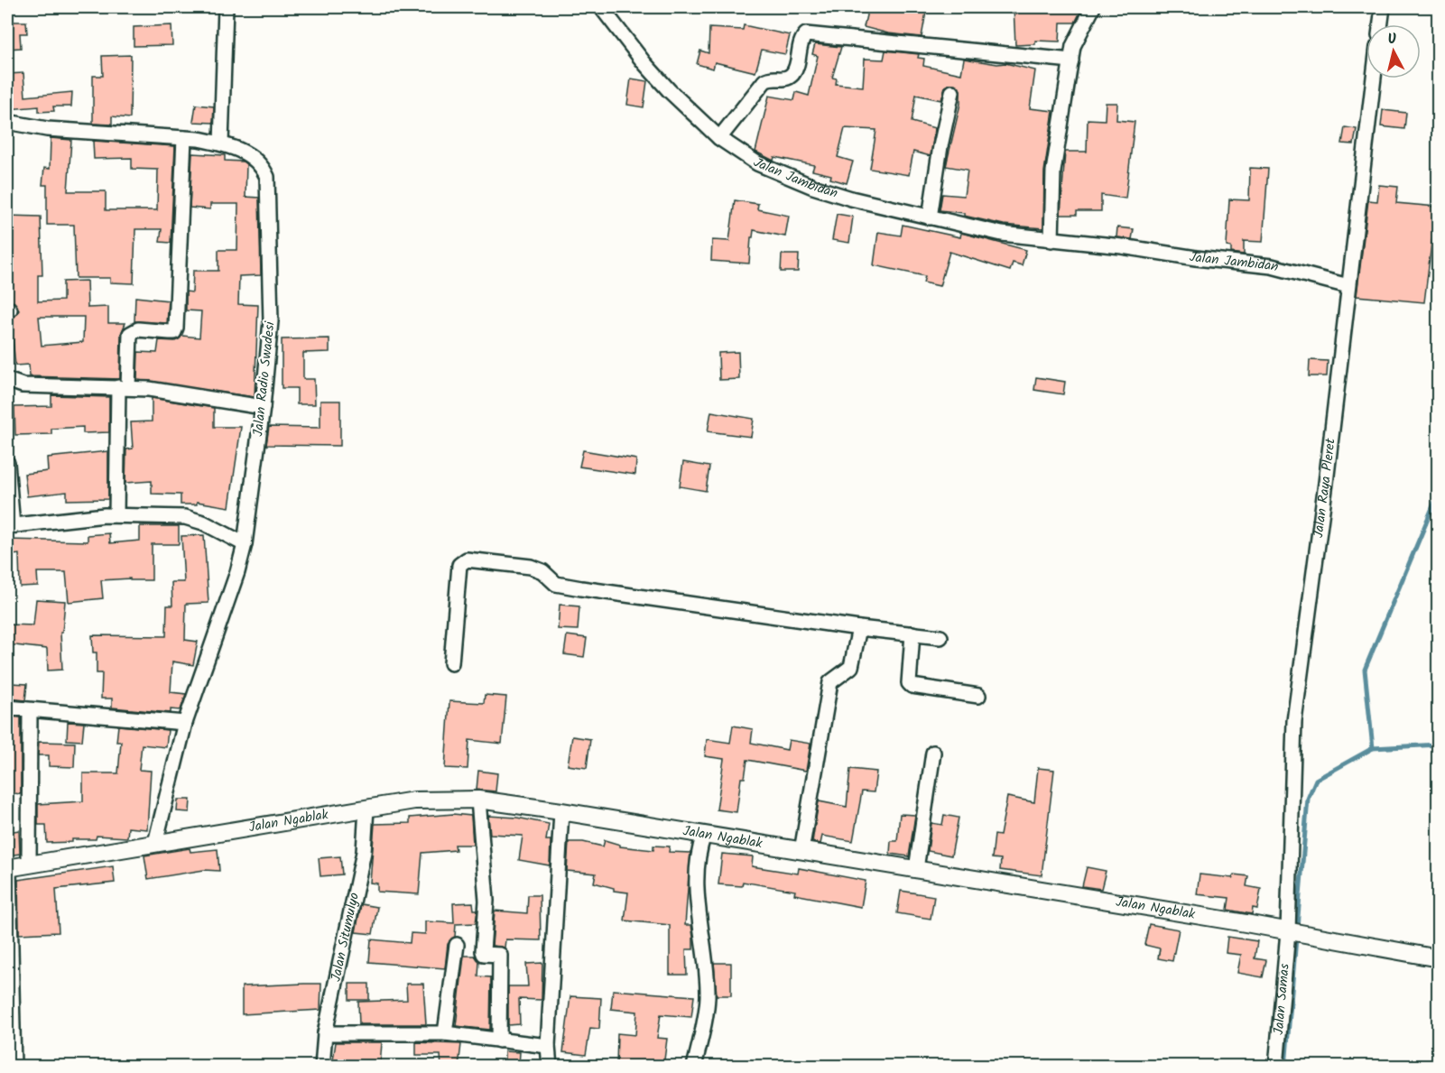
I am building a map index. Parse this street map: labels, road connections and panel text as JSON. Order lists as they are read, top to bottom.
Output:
{
  "streets": {
    "street": [
      "Jalan Jambidan",
      "Jalan Radio Swadesi",
      "Jalan Raya Pleret",
      "Jalan Ngablak",
      "Jalan Situmulyo",
      "Jalan Samas"
    ]
  },
  "crossings": [
    ["Jalan Jambidan", "Jalan Raya Pleret"],
    ["Jalan Radio Swadesi", "Jalan Ngablak"],
    ["Jalan Raya Pleret", "Jalan Ngablak"],
    ["Jalan Raya Pleret", "Jalan Samas"],
    ["Jalan Ngablak", "Jalan Situmulyo"],
    ["Jalan Ngablak", "Jalan Samas"]
  ],
  "north": "top"
}
